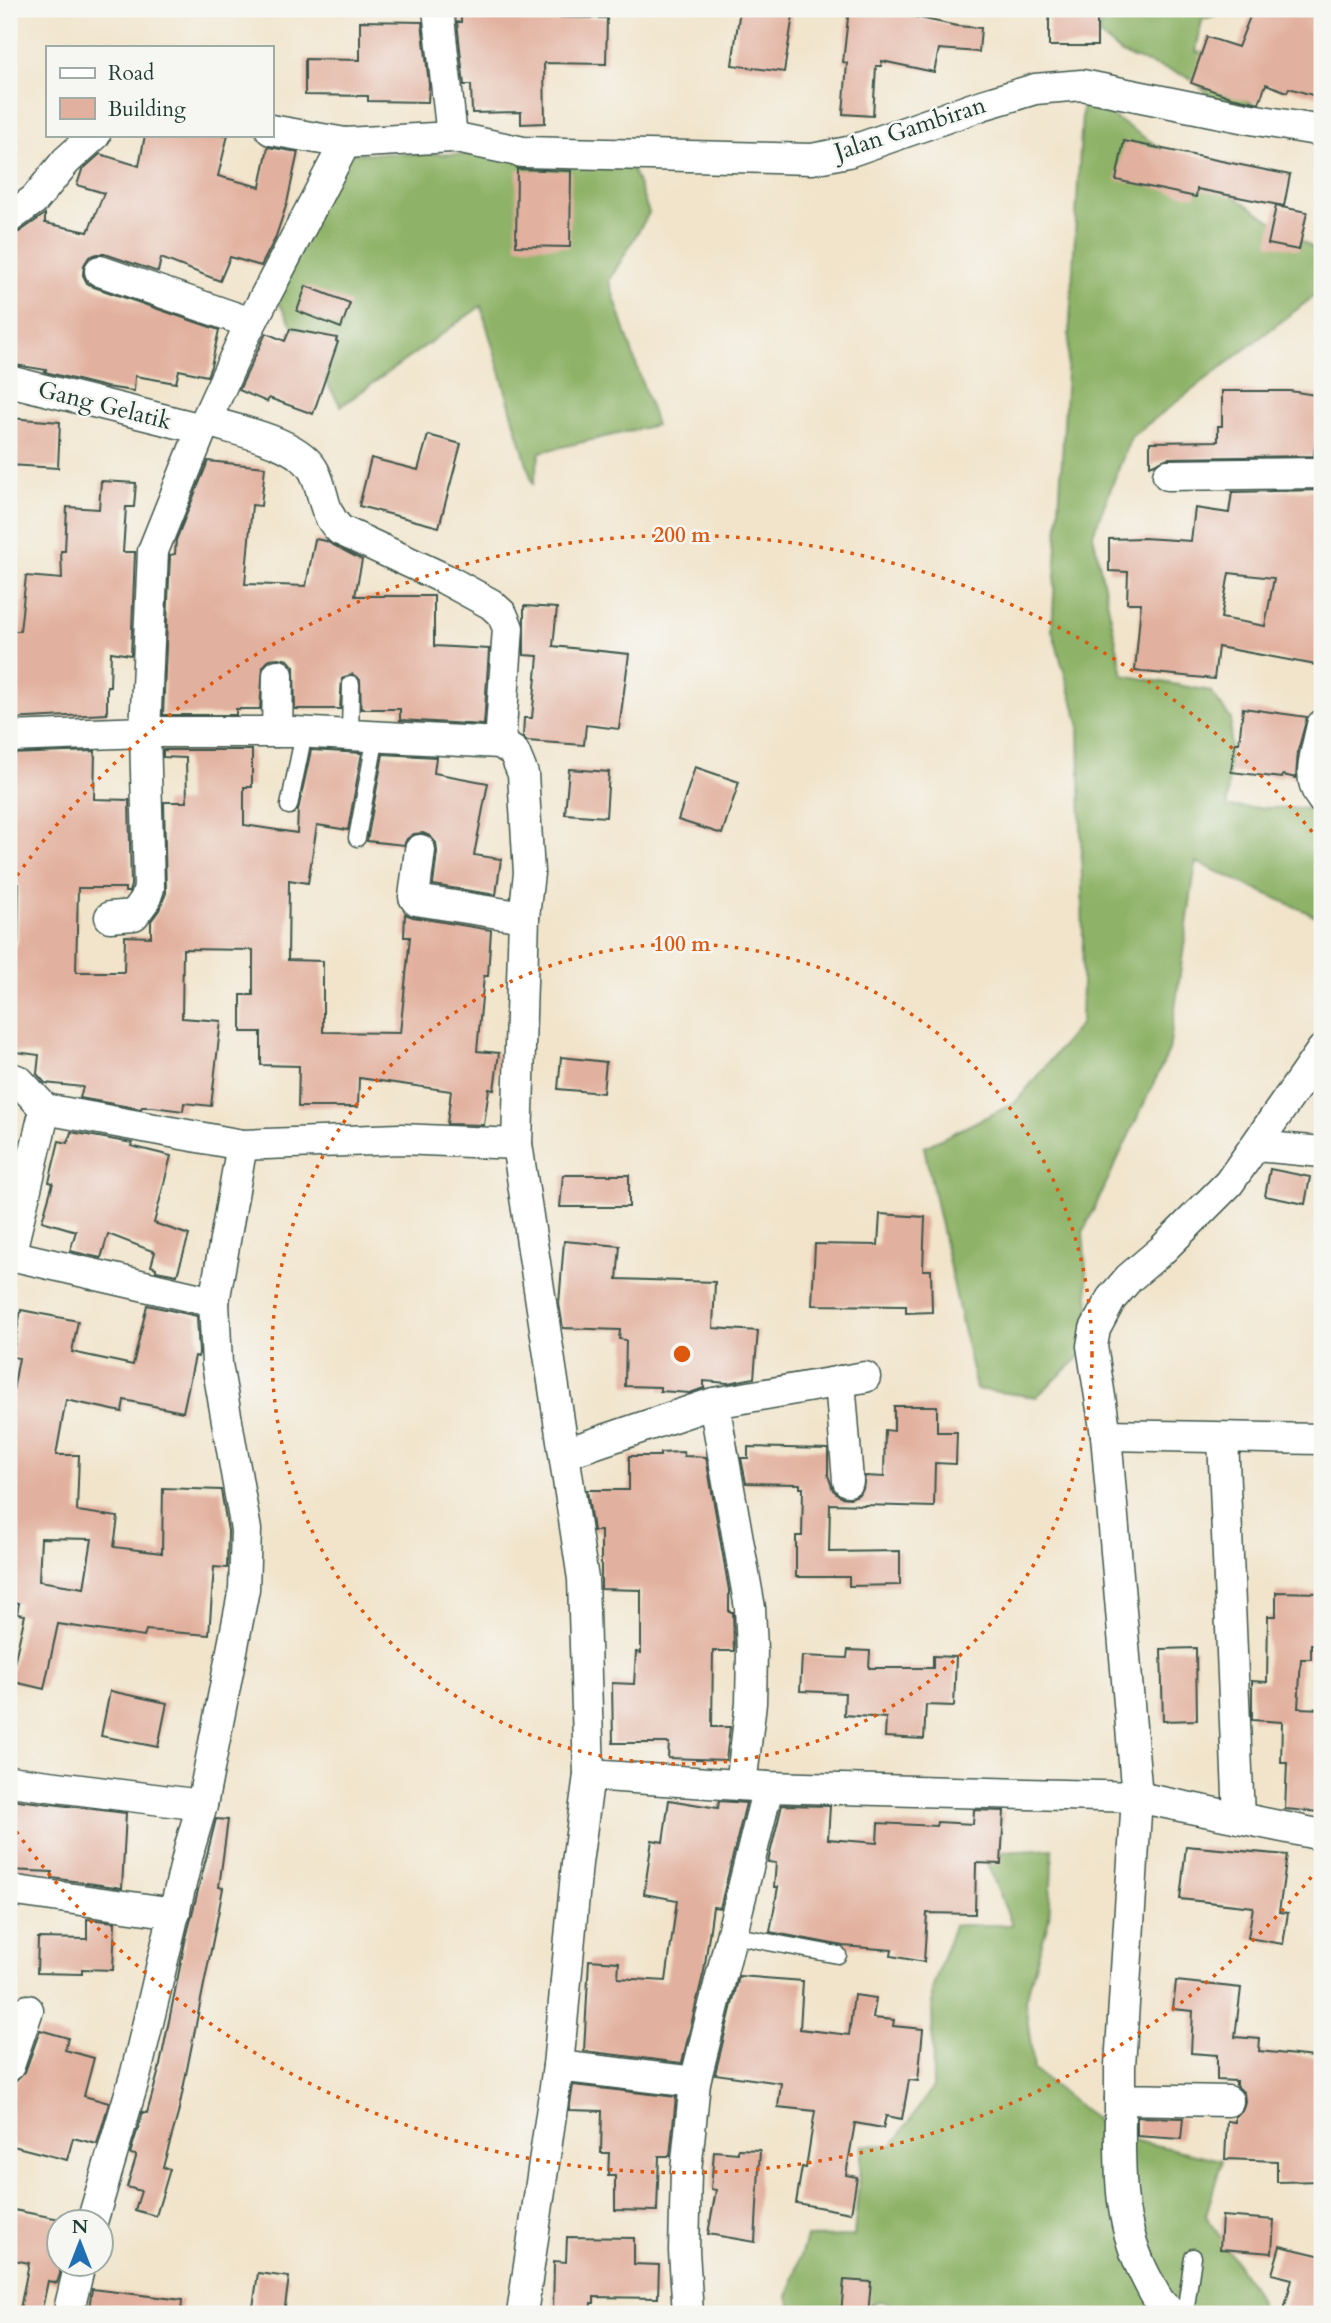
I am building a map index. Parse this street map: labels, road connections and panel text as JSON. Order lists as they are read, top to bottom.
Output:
{
  "streets": {
    "street": ["Jalan Gambiran", "Gang Gelatik"]
  },
  "legend": ["Road", "Building"],
  "north": "top",
  "rings": ["200 m", "100 m"]
}
